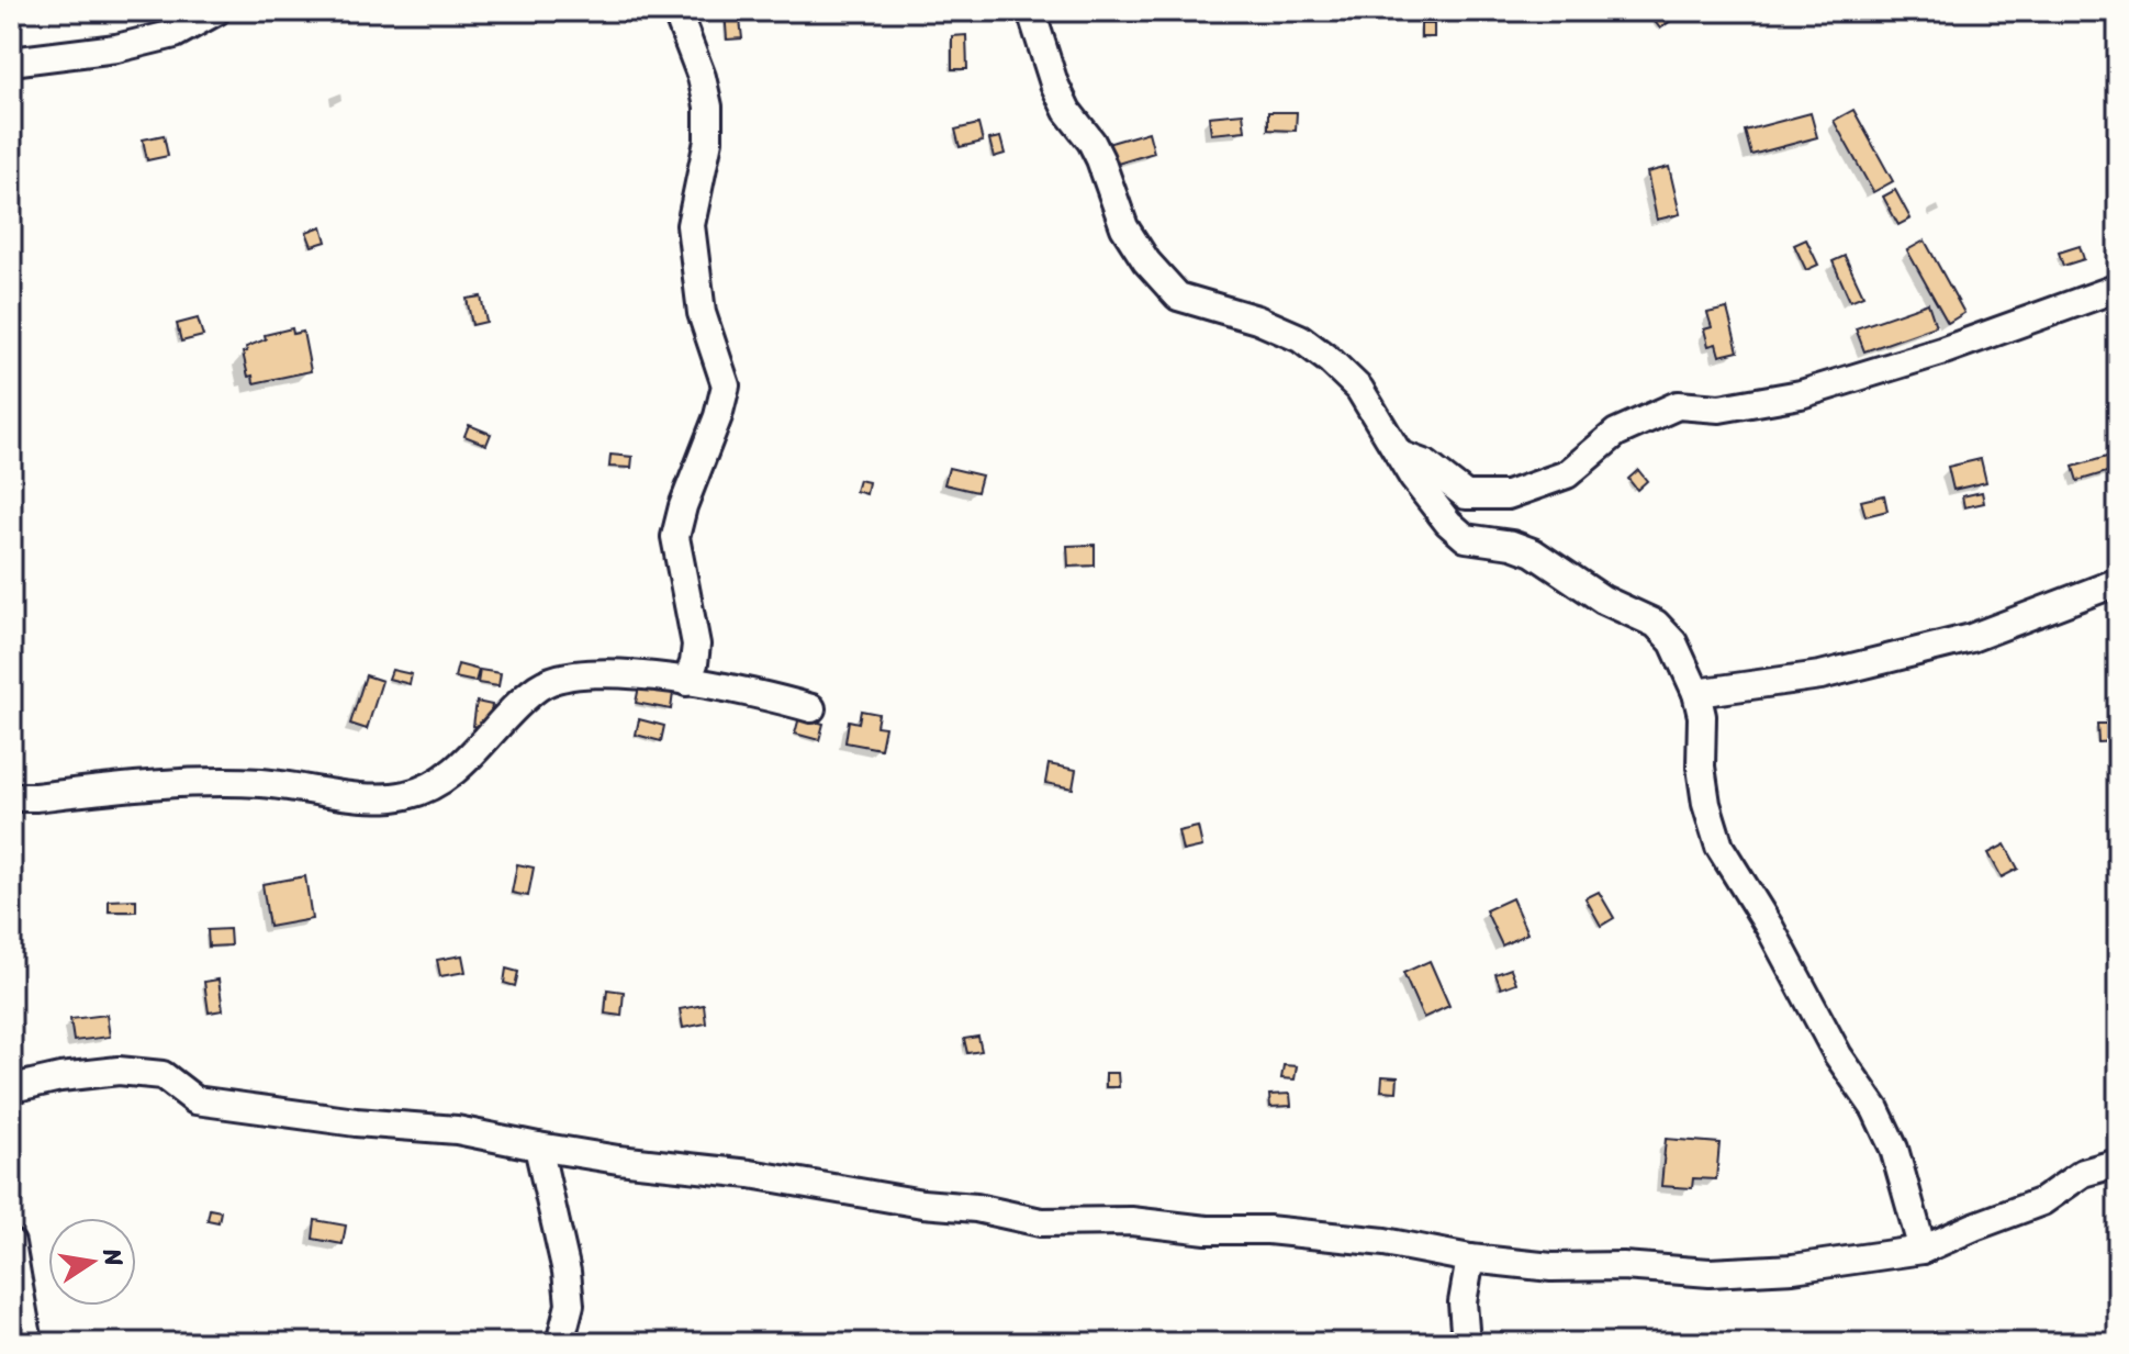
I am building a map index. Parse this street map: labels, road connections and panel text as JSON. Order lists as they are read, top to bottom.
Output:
{
  "north": "right"
}
